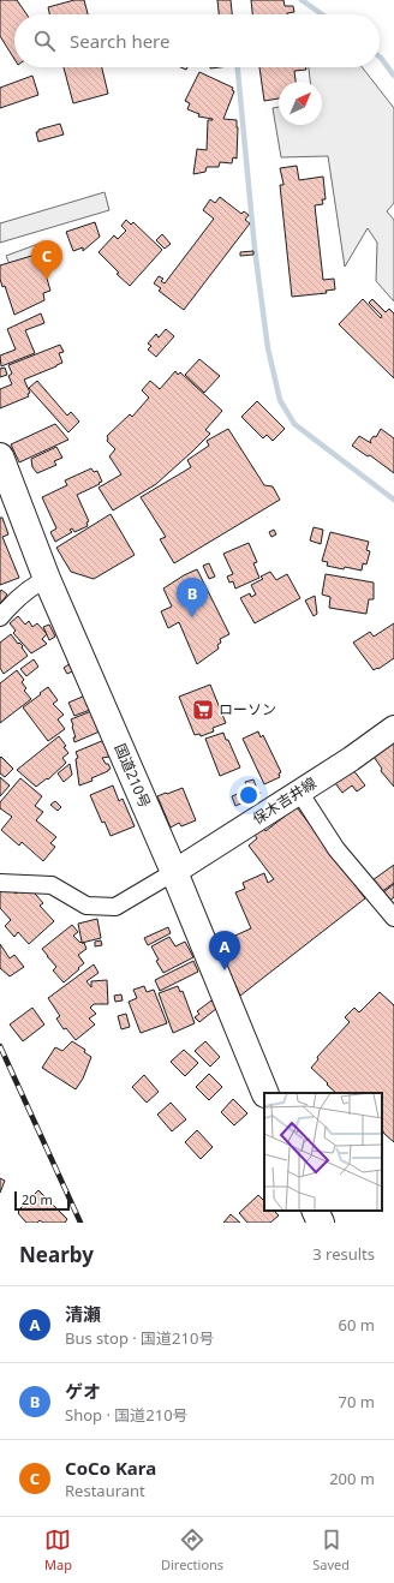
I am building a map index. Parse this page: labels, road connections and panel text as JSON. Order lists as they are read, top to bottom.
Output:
{
  "streets": {
    "highway": ["国道210号"],
    "main road": ["保木吉井線"]
  },
  "crossings": [
    ["国道210号", "保木吉井線"]
  ],
  "places": {
    "supermarket": ["ローソン"]
  },
  "scale_bar": "20 m",
  "north": "top right",
  "page": {
    "search": "Search here",
    "pins": ["C", "B", "A"],
    "scale": "20 m",
    "heading": ["Nearby", "3 results"],
    "list": [
      {
        "mark": "A",
        "name": "清瀬",
        "note": "Bus stop · 国道210号",
        "value": "60 m"
      },
      {
        "mark": "B",
        "name": "ゲオ",
        "note": "Shop · 国道210号",
        "value": "70 m"
      },
      {
        "mark": "C",
        "name": "CoCo Kara",
        "note": "Restaurant",
        "value": "200 m"
      }
    ],
    "nav": ["Map", "Directions", "Saved"]
  }
}
